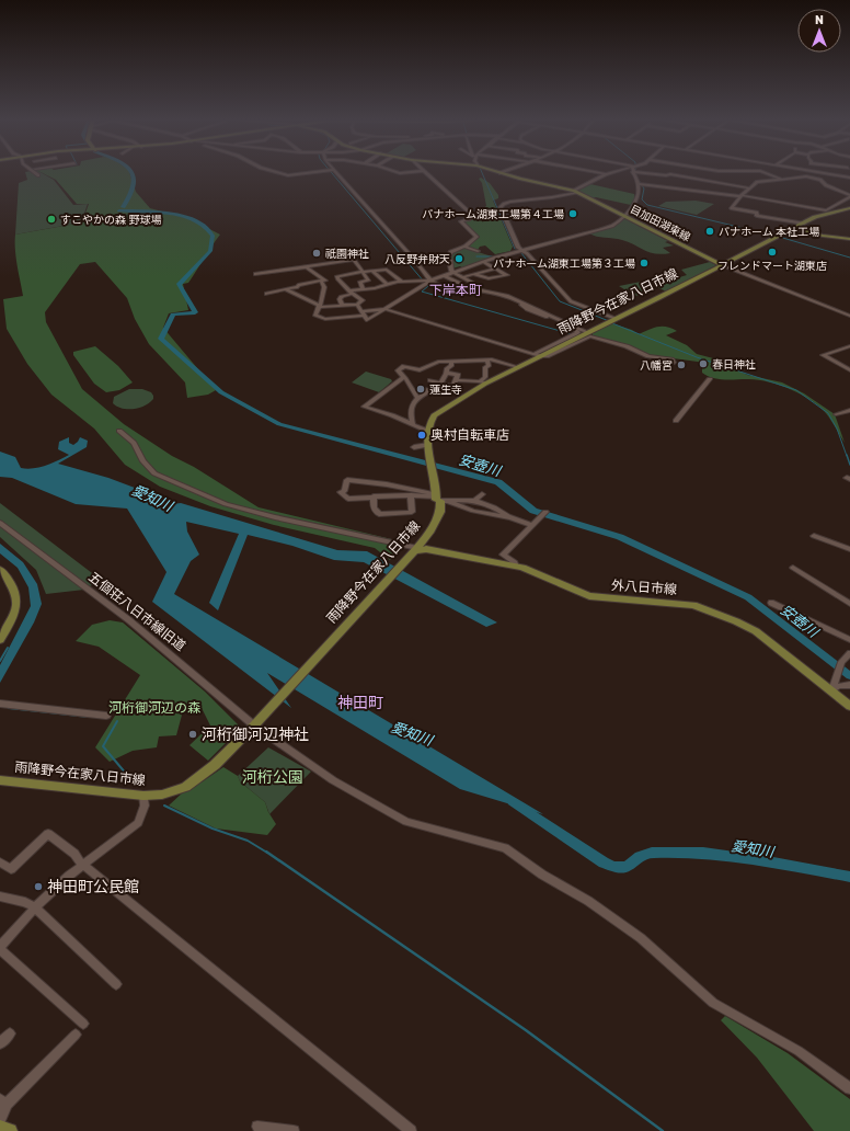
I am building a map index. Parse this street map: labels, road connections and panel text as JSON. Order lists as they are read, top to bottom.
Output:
{
  "streets": {
    "main road": ["目加田湖東線", "雨降野今在家八日市線", "外八日市線"],
    "street": ["五個荘八日市線旧道"]
  },
  "crossings": [
    ["目加田湖東線", "雨降野今在家八日市線"],
    ["雨降野今在家八日市線", "外八日市線"],
    ["雨降野今在家八日市線", "五個荘八日市線旧道"]
  ],
  "districts": ["下岸本町", "神田町"],
  "water": ["安壺川", "愛知川"],
  "parks": ["河桁御河辺の森", "河桁公園"],
  "places": [
    "パナホーム湖東工場第４工場",
    "すこやかの森 野球場",
    "パナホーム 本社工場",
    "フレンドマート湖東店",
    "祇園神社",
    "八反野弁財天",
    "パナホーム湖東工場第３工場",
    "春日神社",
    "八幡宮",
    "蓮生寺",
    "奥村自転車店",
    "河桁御河辺神社",
    "神田町公民館"
  ],
  "north": "top"
}
